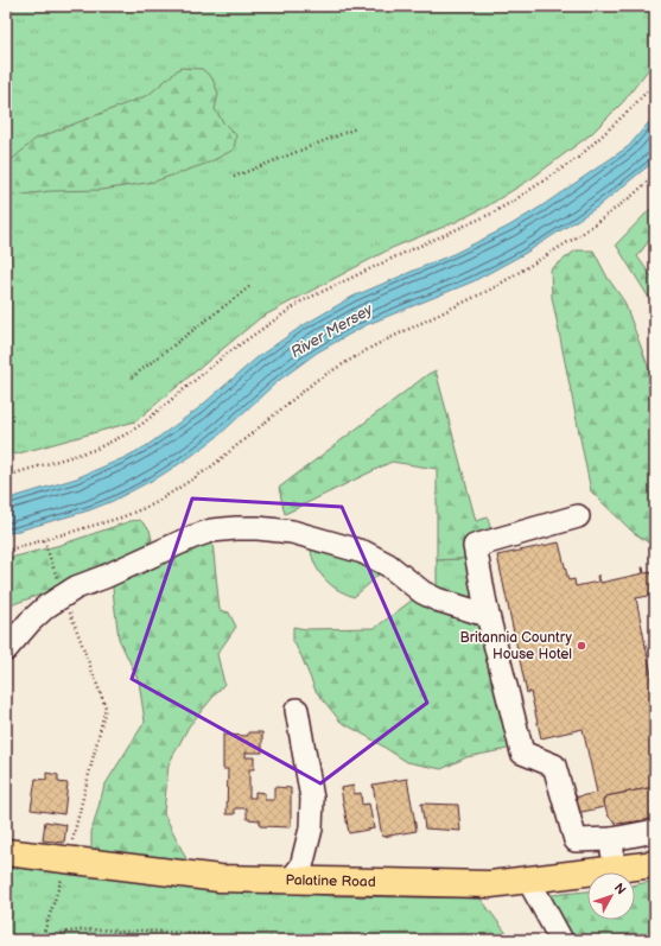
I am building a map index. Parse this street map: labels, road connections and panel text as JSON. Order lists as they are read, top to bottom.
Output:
{
  "streets": {
    "main road": ["Palatine Road"]
  },
  "water": ["River Mersey"],
  "places": ["Britannia Country House Hotel"],
  "north": "top right"
}
